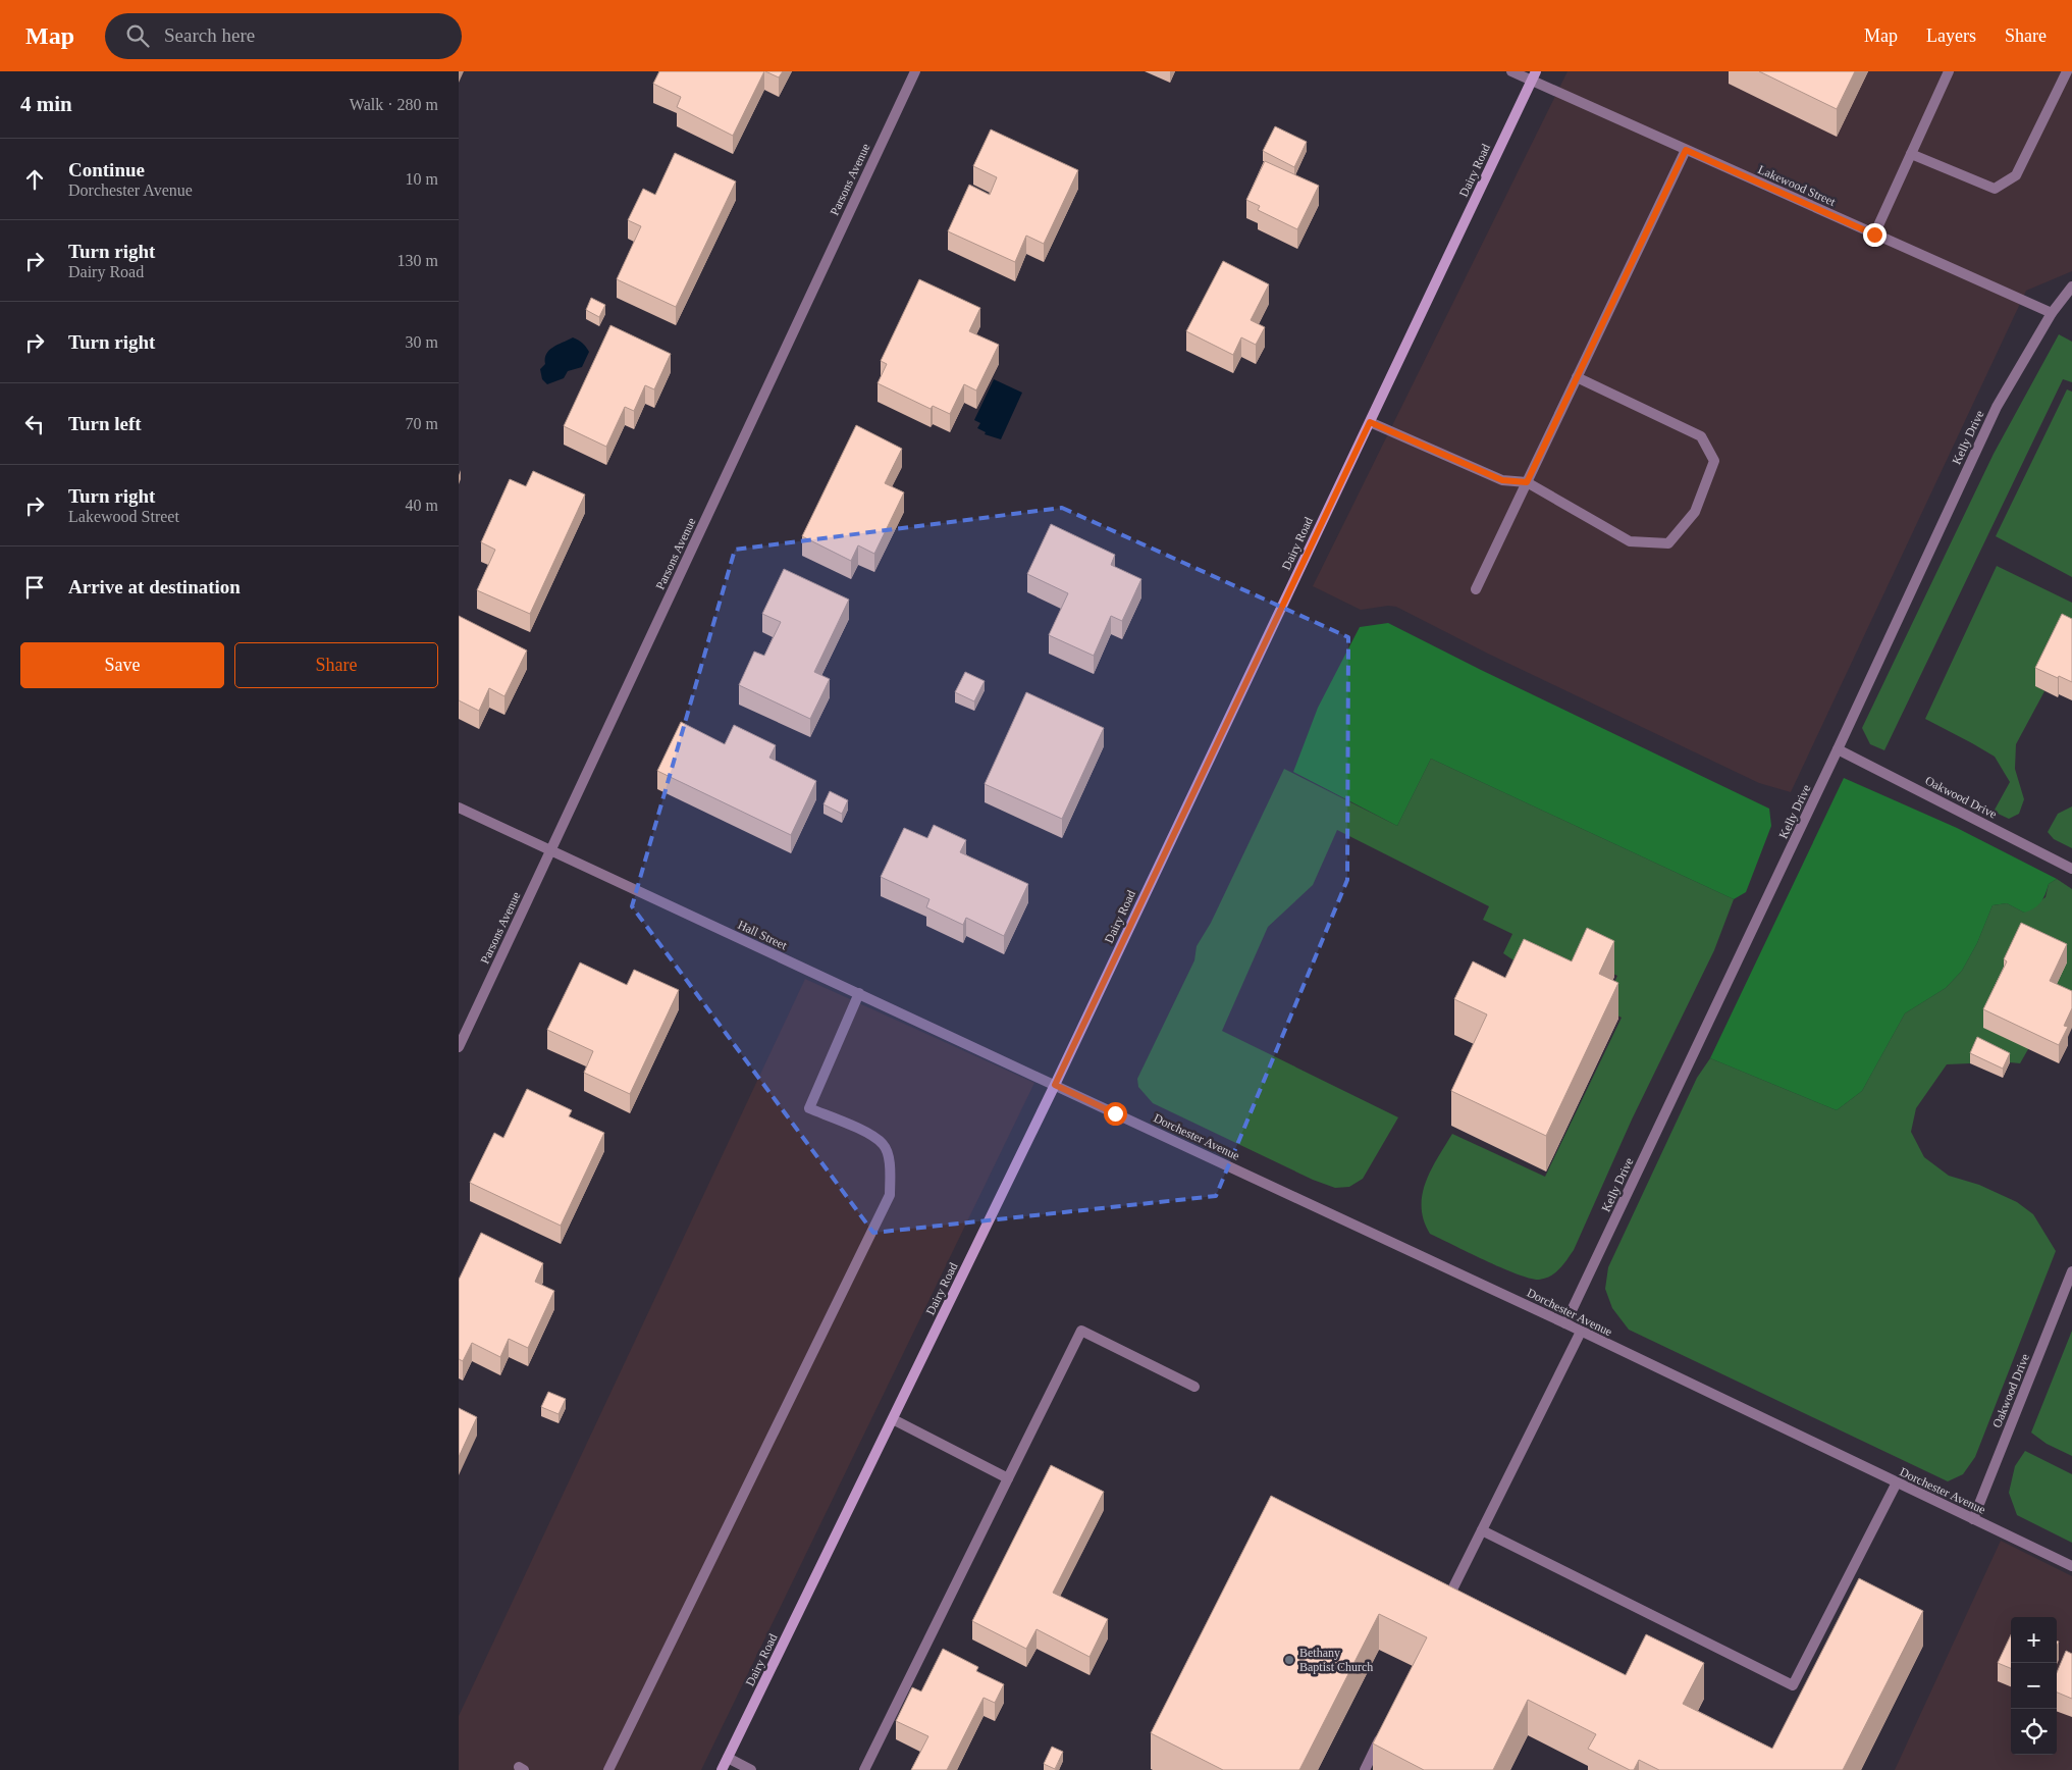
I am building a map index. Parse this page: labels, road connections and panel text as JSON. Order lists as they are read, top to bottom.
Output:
{
  "streets": {
    "street": [
      "Dairy Road",
      "Parsons Avenue",
      "Lakewood Street",
      "Kelly Drive",
      "Oakwood Drive",
      "Hall Street",
      "Dorchester Avenue"
    ]
  },
  "crossings": [
    ["Dairy Road", "Lakewood Street"],
    ["Dairy Road", "Hall Street"],
    ["Dairy Road", "Dorchester Avenue"],
    ["Parsons Avenue", "Hall Street"],
    ["Lakewood Street", "Kelly Drive"],
    ["Kelly Drive", "Oakwood Drive"],
    ["Kelly Drive", "Dorchester Avenue"],
    ["Oakwood Drive", "Dorchester Avenue"],
    ["Hall Street", "Dorchester Avenue"]
  ],
  "places": ["Bethany Baptist Church"],
  "page": {
    "header": "Map",
    "search": "Search here",
    "nav": ["Map", "Layers", "Share"],
    "heading": ["4 min", "Walk · 280 m"],
    "list": [
      ["Continue", "Dorchester Avenue", "10 m"],
      ["Turn right", "Dairy Road", "130 m"],
      ["Turn right", "30 m"],
      ["Turn left", "70 m"],
      ["Turn right", "Lakewood Street", "40 m"],
      "Arrive at destination"
    ],
    "buttons": ["Save", "Share"],
    "map_buttons": ["+", "−"]
  }
}
